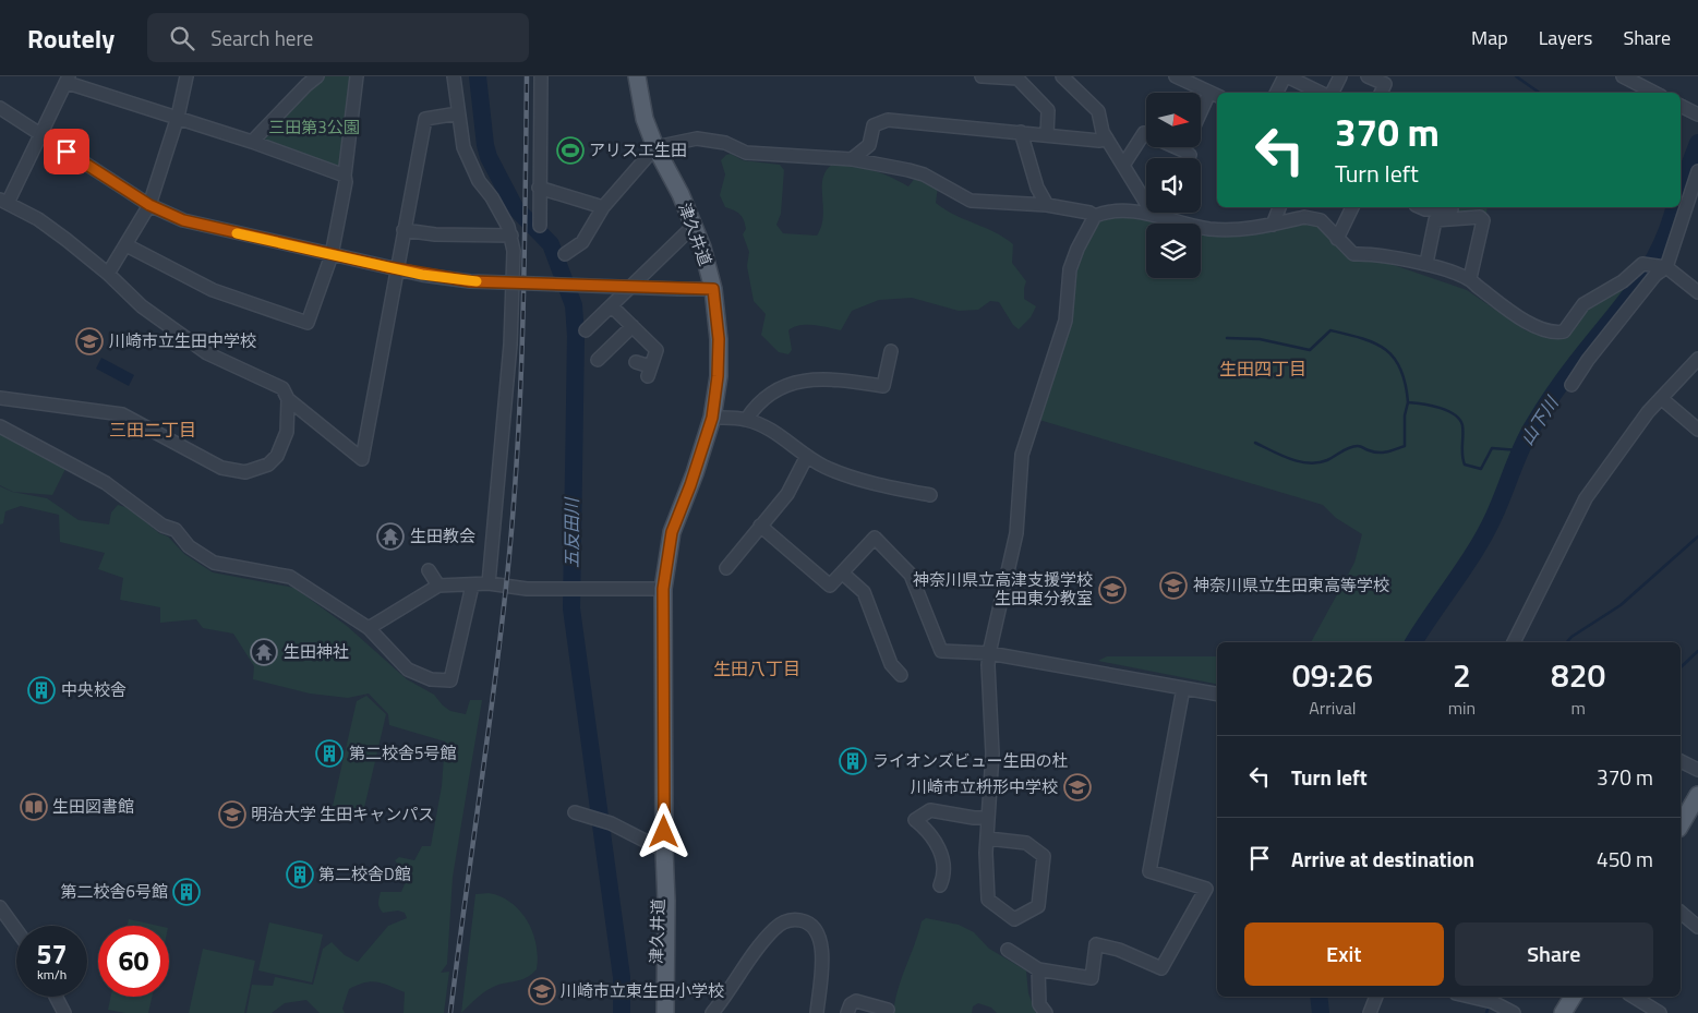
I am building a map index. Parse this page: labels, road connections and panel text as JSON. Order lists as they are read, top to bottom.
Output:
{
  "streets": {
    "main road": ["津久井道"]
  },
  "districts": ["生田四丁目", "三田二丁目", "生田八丁目"],
  "water": ["山下川", "五反田川"],
  "parks": ["三田第3公園"],
  "places": {
    "sports": ["アリスエ生田"],
    "school or university": [
      "川崎市立生田中学校",
      "神奈川県立生田東高等学校",
      "神奈川県立高津支援学校 生田東分教室",
      "川崎市立枡形中学校",
      "明治大学 生田キャンパス",
      "川崎市立東生田小学校"
    ],
    "temple": ["生田教会", "生田神社"],
    "building": [
      "中央校舎",
      "第二校舎5号館",
      "ライオンズビュー生田の杜",
      "第二校舎D館",
      "第二校舎6号館"
    ],
    "library": ["生田図書館"]
  },
  "north": "right",
  "page": {
    "header": "Routely",
    "search": "Search here",
    "nav": ["Map", "Layers", "Share"],
    "turn": ["370 m", "Turn left"],
    "eta": [
      "09:26",
      "Arrival",
      "2",
      "min",
      "820",
      "m"
    ],
    "list": [
      {
        "name": "Turn left",
        "value": "370 m"
      },
      {
        "name": "Arrive at destination",
        "value": "450 m"
      }
    ],
    "buttons": ["Exit", "Share"],
    "speed": "57 km/h",
    "limit": "60"
  }
}
